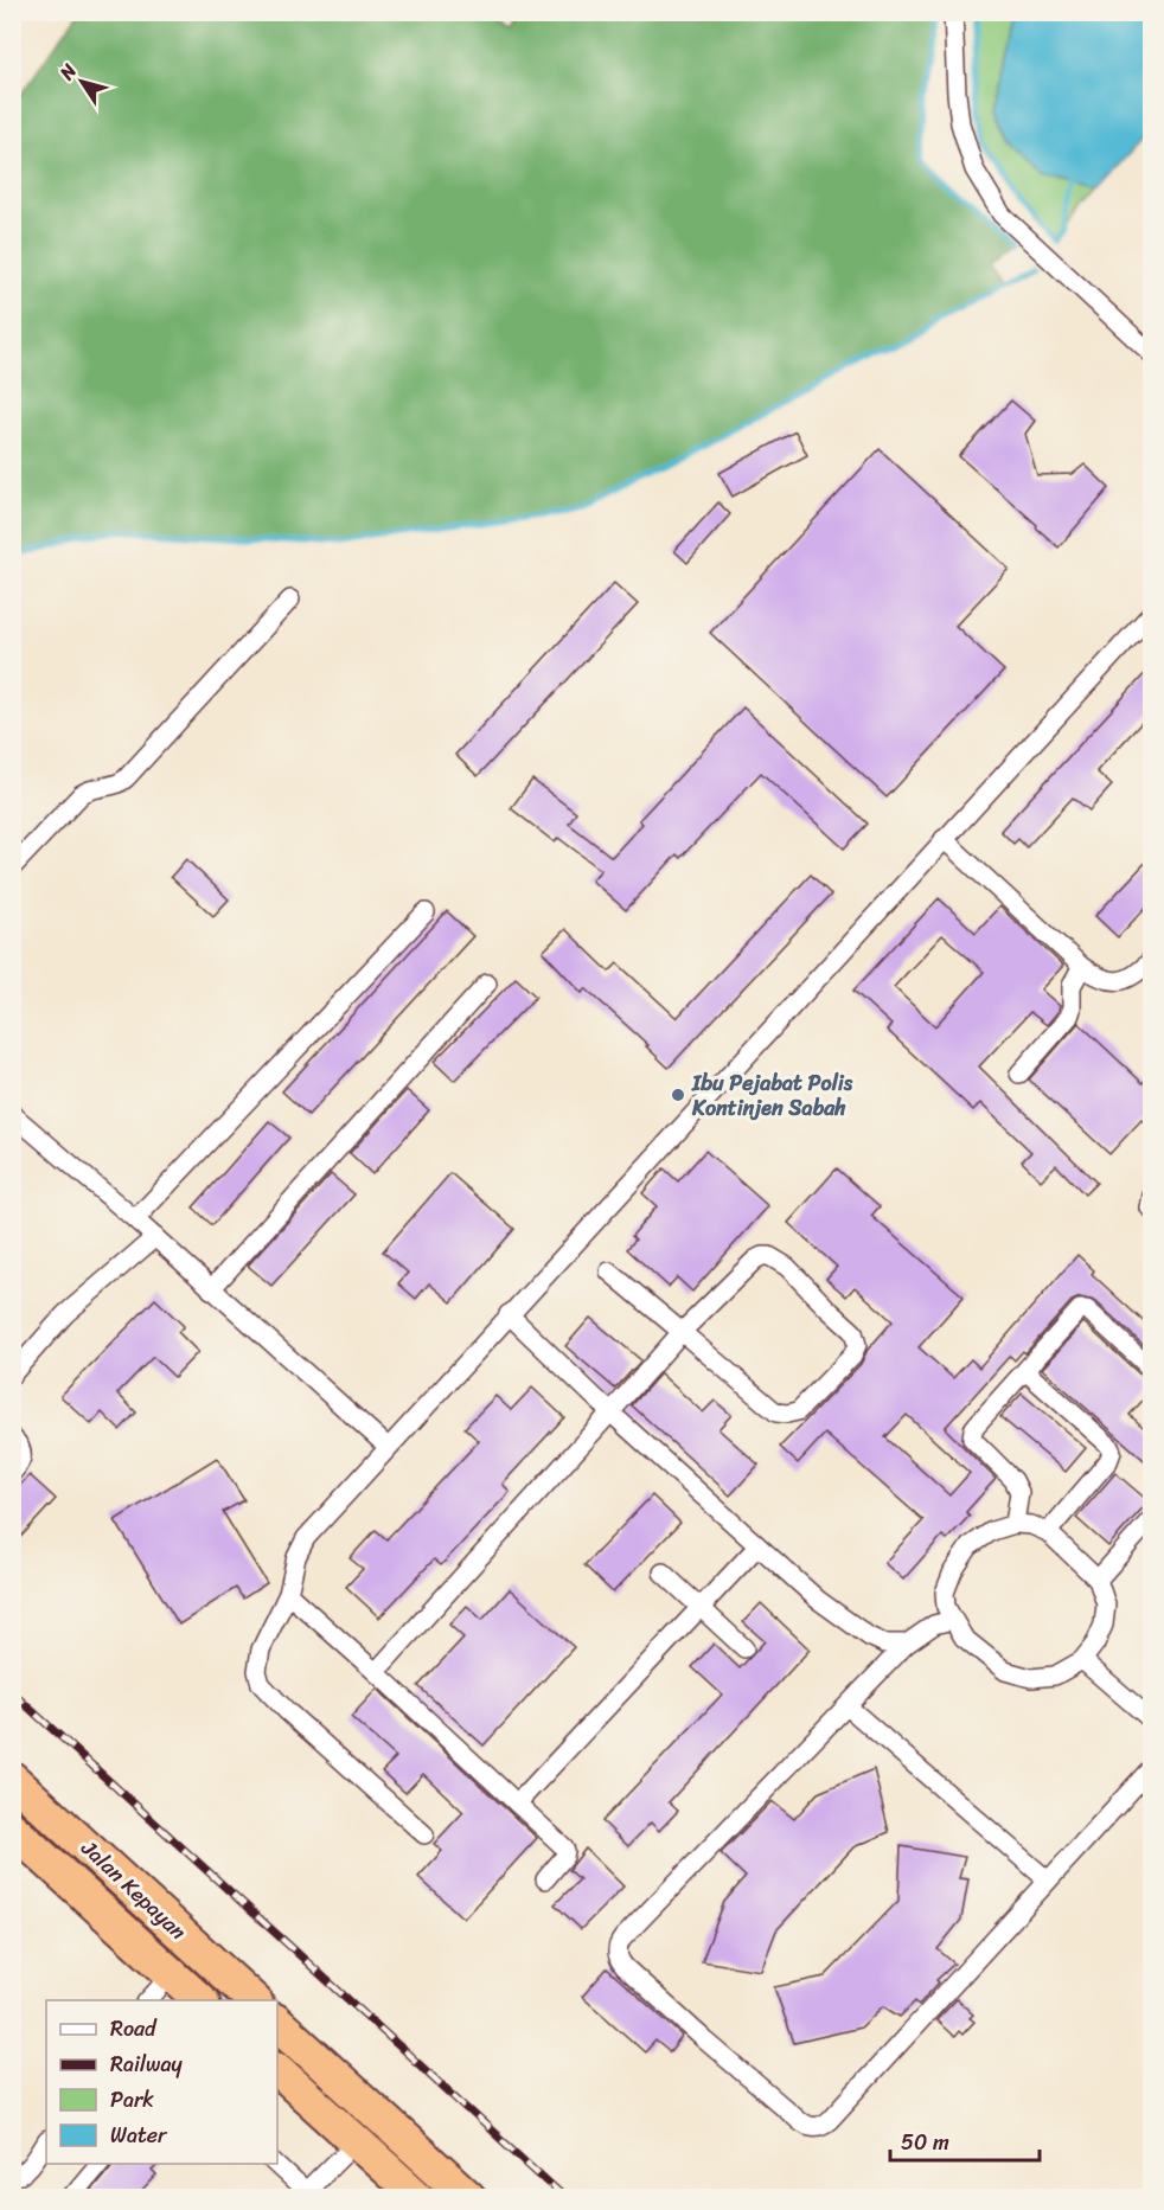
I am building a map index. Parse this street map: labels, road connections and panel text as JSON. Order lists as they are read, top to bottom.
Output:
{
  "streets": {
    "highway": ["Jalan Kepayan"]
  },
  "places": ["Ibu Pejabat Polis Kontinjen Sabah"],
  "legend": [
    "Road",
    "Railway",
    "Park",
    "Water"
  ],
  "scale_bar": "50 m",
  "north": "top left"
}
